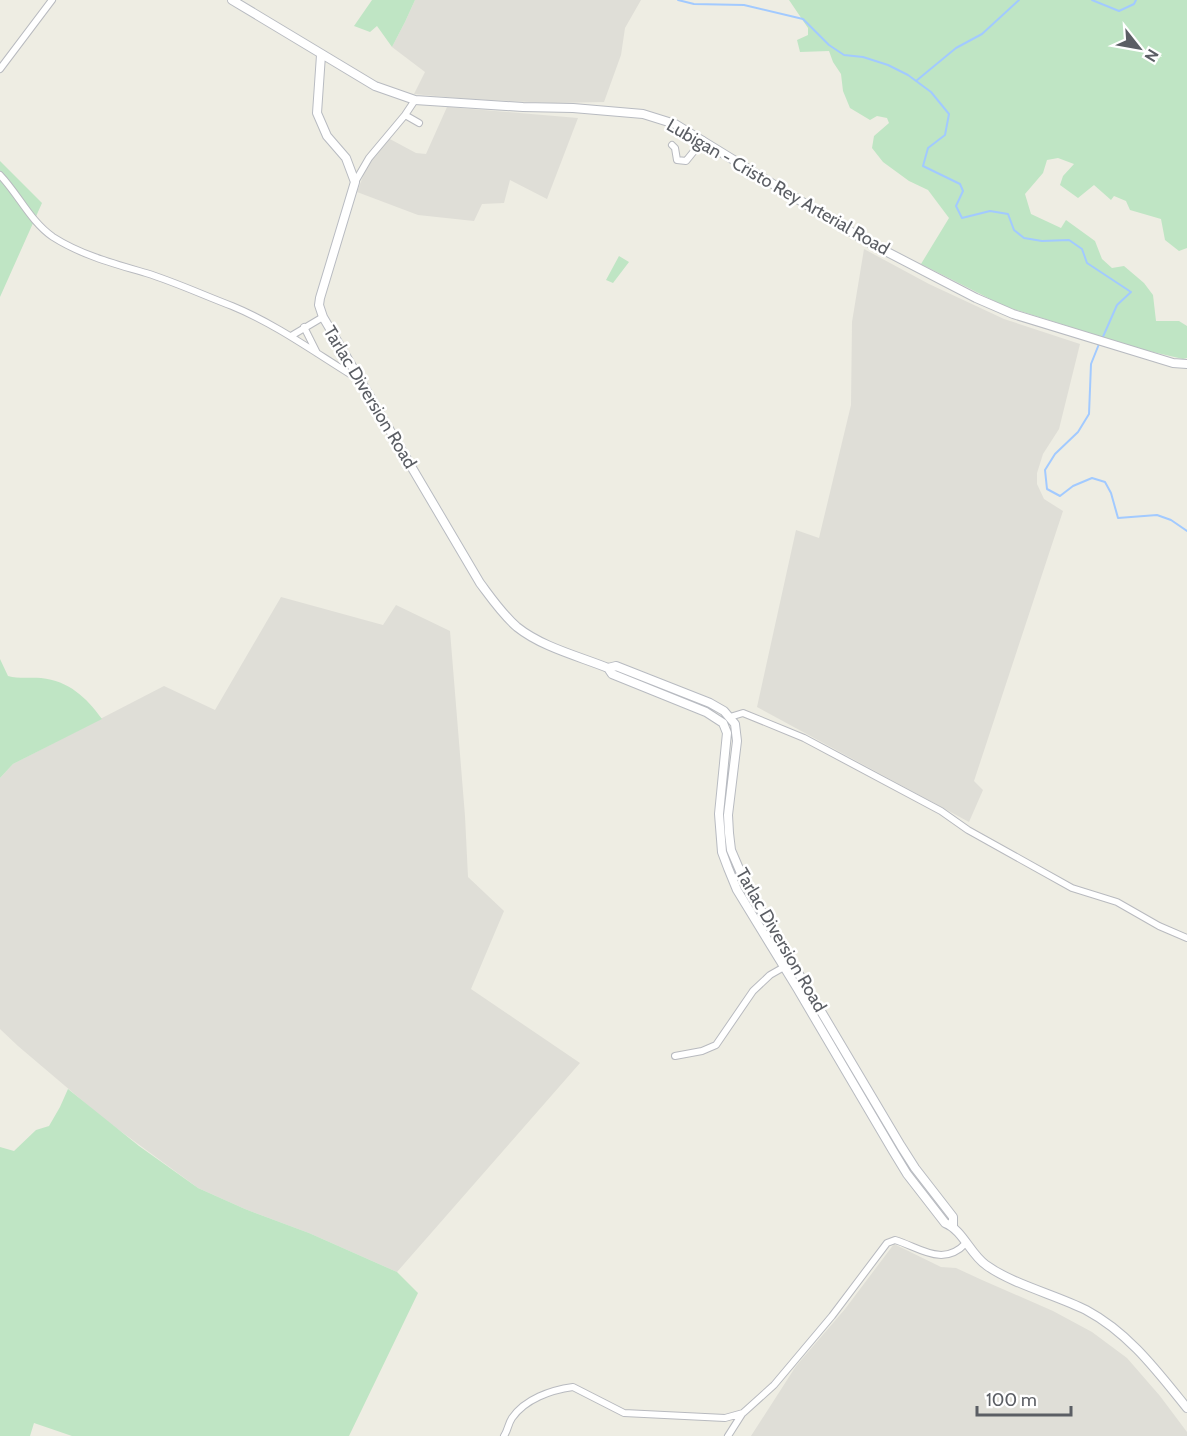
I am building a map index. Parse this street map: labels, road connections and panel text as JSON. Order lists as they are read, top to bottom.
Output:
{
  "streets": {
    "main road": ["Lubigan - Cristo Rey Arterial Road", "Tarlac Diversion Road"]
  },
  "scale_bar": "100 m",
  "north": "bottom right"
}
